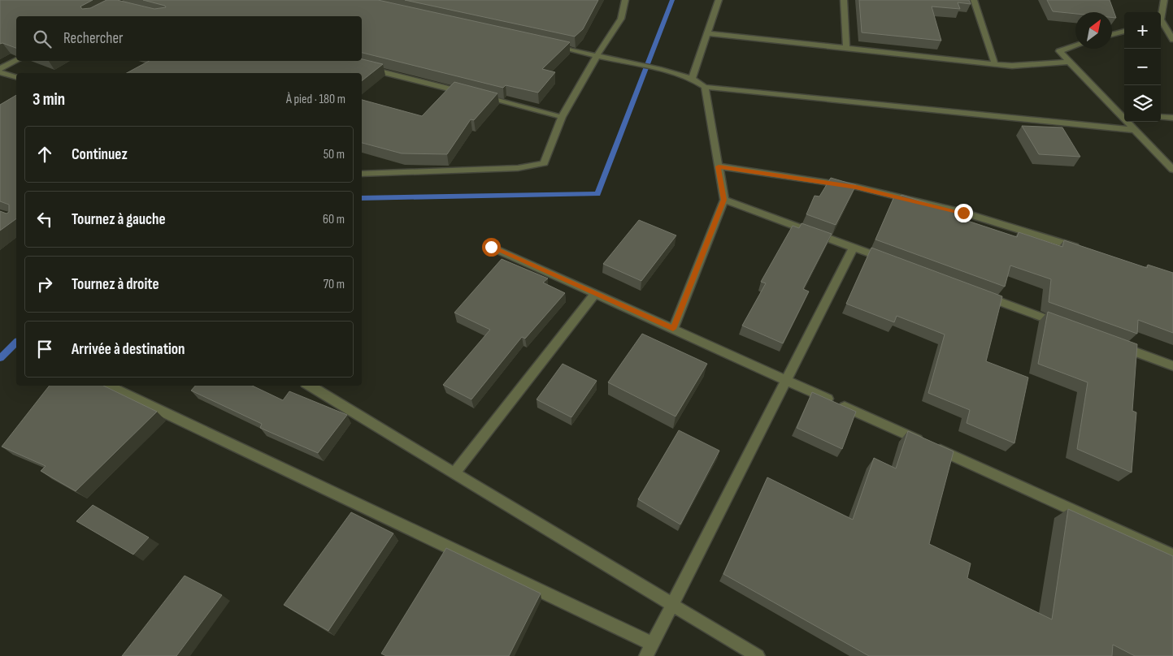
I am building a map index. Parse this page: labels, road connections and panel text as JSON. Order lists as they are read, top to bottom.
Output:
{
  "north": "top right",
  "page": {
    "map_buttons": ["+", "−"],
    "search": "Rechercher",
    "heading": ["3 min", "À pied · 180 m"],
    "list": [
      ["Continuez", "50 m"],
      ["Tournez à gauche", "60 m"],
      ["Tournez à droite", "70 m"],
      "Arrivée à destination"
    ]
  }
}
